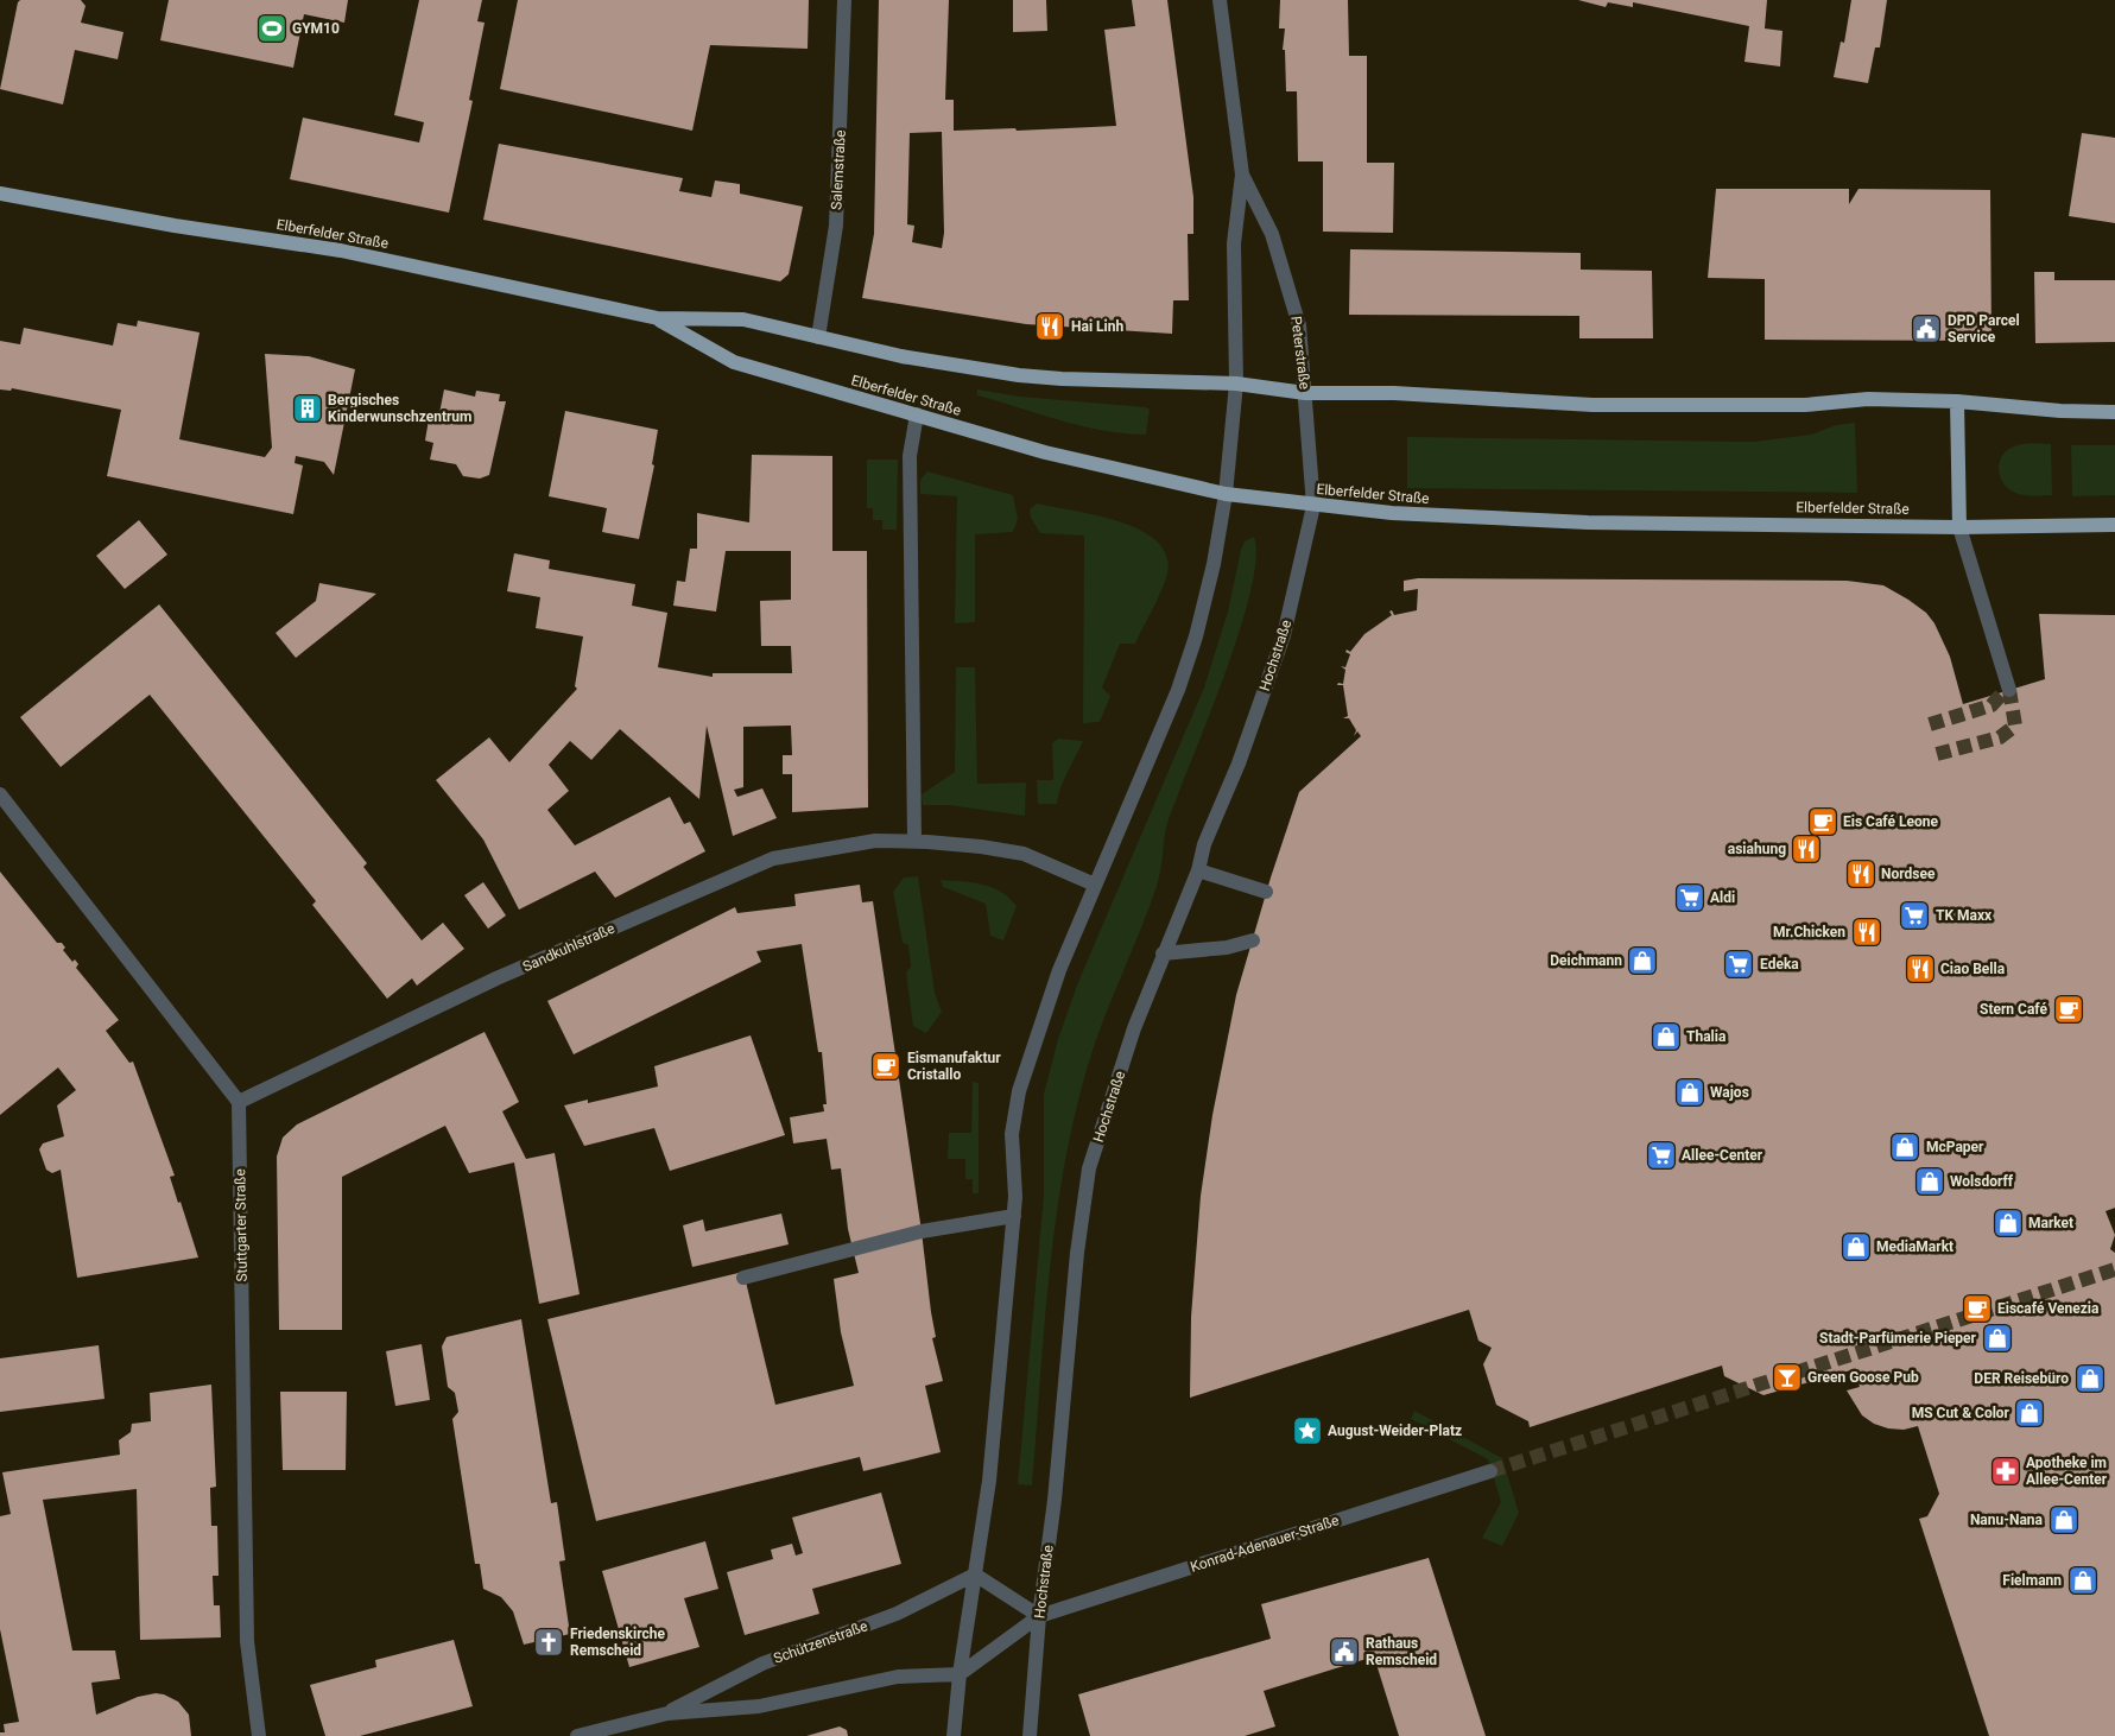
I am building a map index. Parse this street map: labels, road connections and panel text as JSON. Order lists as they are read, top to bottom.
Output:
{
  "streets": {
    "main road": ["Elberfelder Straße"],
    "street": [
      "Salemstraße",
      "Peterstraße",
      "Hochstraße",
      "Sandkuhlstraße",
      "Stuttgarter Straße",
      "Konrad-Adenauer-Straße",
      "Schützenstraße"
    ]
  },
  "crossings": [
    ["Salemstraße", "Elberfelder Straße"],
    ["Elberfelder Straße", "Peterstraße"],
    ["Elberfelder Straße", "Hochstraße"],
    ["Peterstraße", "Hochstraße"],
    ["Hochstraße", "Konrad-Adenauer-Straße"],
    ["Sandkuhlstraße", "Stuttgarter Straße"],
    ["Konrad-Adenauer-Straße", "Schützenstraße"]
  ],
  "places": {
    "sports": ["GYM10"],
    "restaurant": [
      "Hai Linh",
      "asiahung",
      "Nordsee",
      "Mr.Chicken",
      "Ciao Bella"
    ],
    "public building": ["DPD Parcel Service", "Rathaus Remscheid"],
    "building": ["Bergisches Kinderwunschzentrum"],
    "cafe": [
      "Eis Café Leone",
      "Stern Café",
      "Eismanufaktur Cristallo",
      "Eiscafé Venezia"
    ],
    "supermarket": [
      "Aldi",
      "TK Maxx",
      "Edeka",
      "Allee-Center"
    ],
    "shop": [
      "Deichmann",
      "Thalia",
      "Wajos",
      "McPaper",
      "Wolsdorff",
      "Market",
      "MediaMarkt",
      "Stadt-Parfümerie Pieper",
      "DER Reisebüro",
      "MS Cut & Color",
      "Nanu-Nana",
      "Fielmann"
    ],
    "bar": ["Green Goose Pub"],
    "place": ["August-Weider-Platz"],
    "pharmacy": ["Apotheke im Allee-Center"],
    "church": ["Friedenskirche Remscheid"]
  }
}
